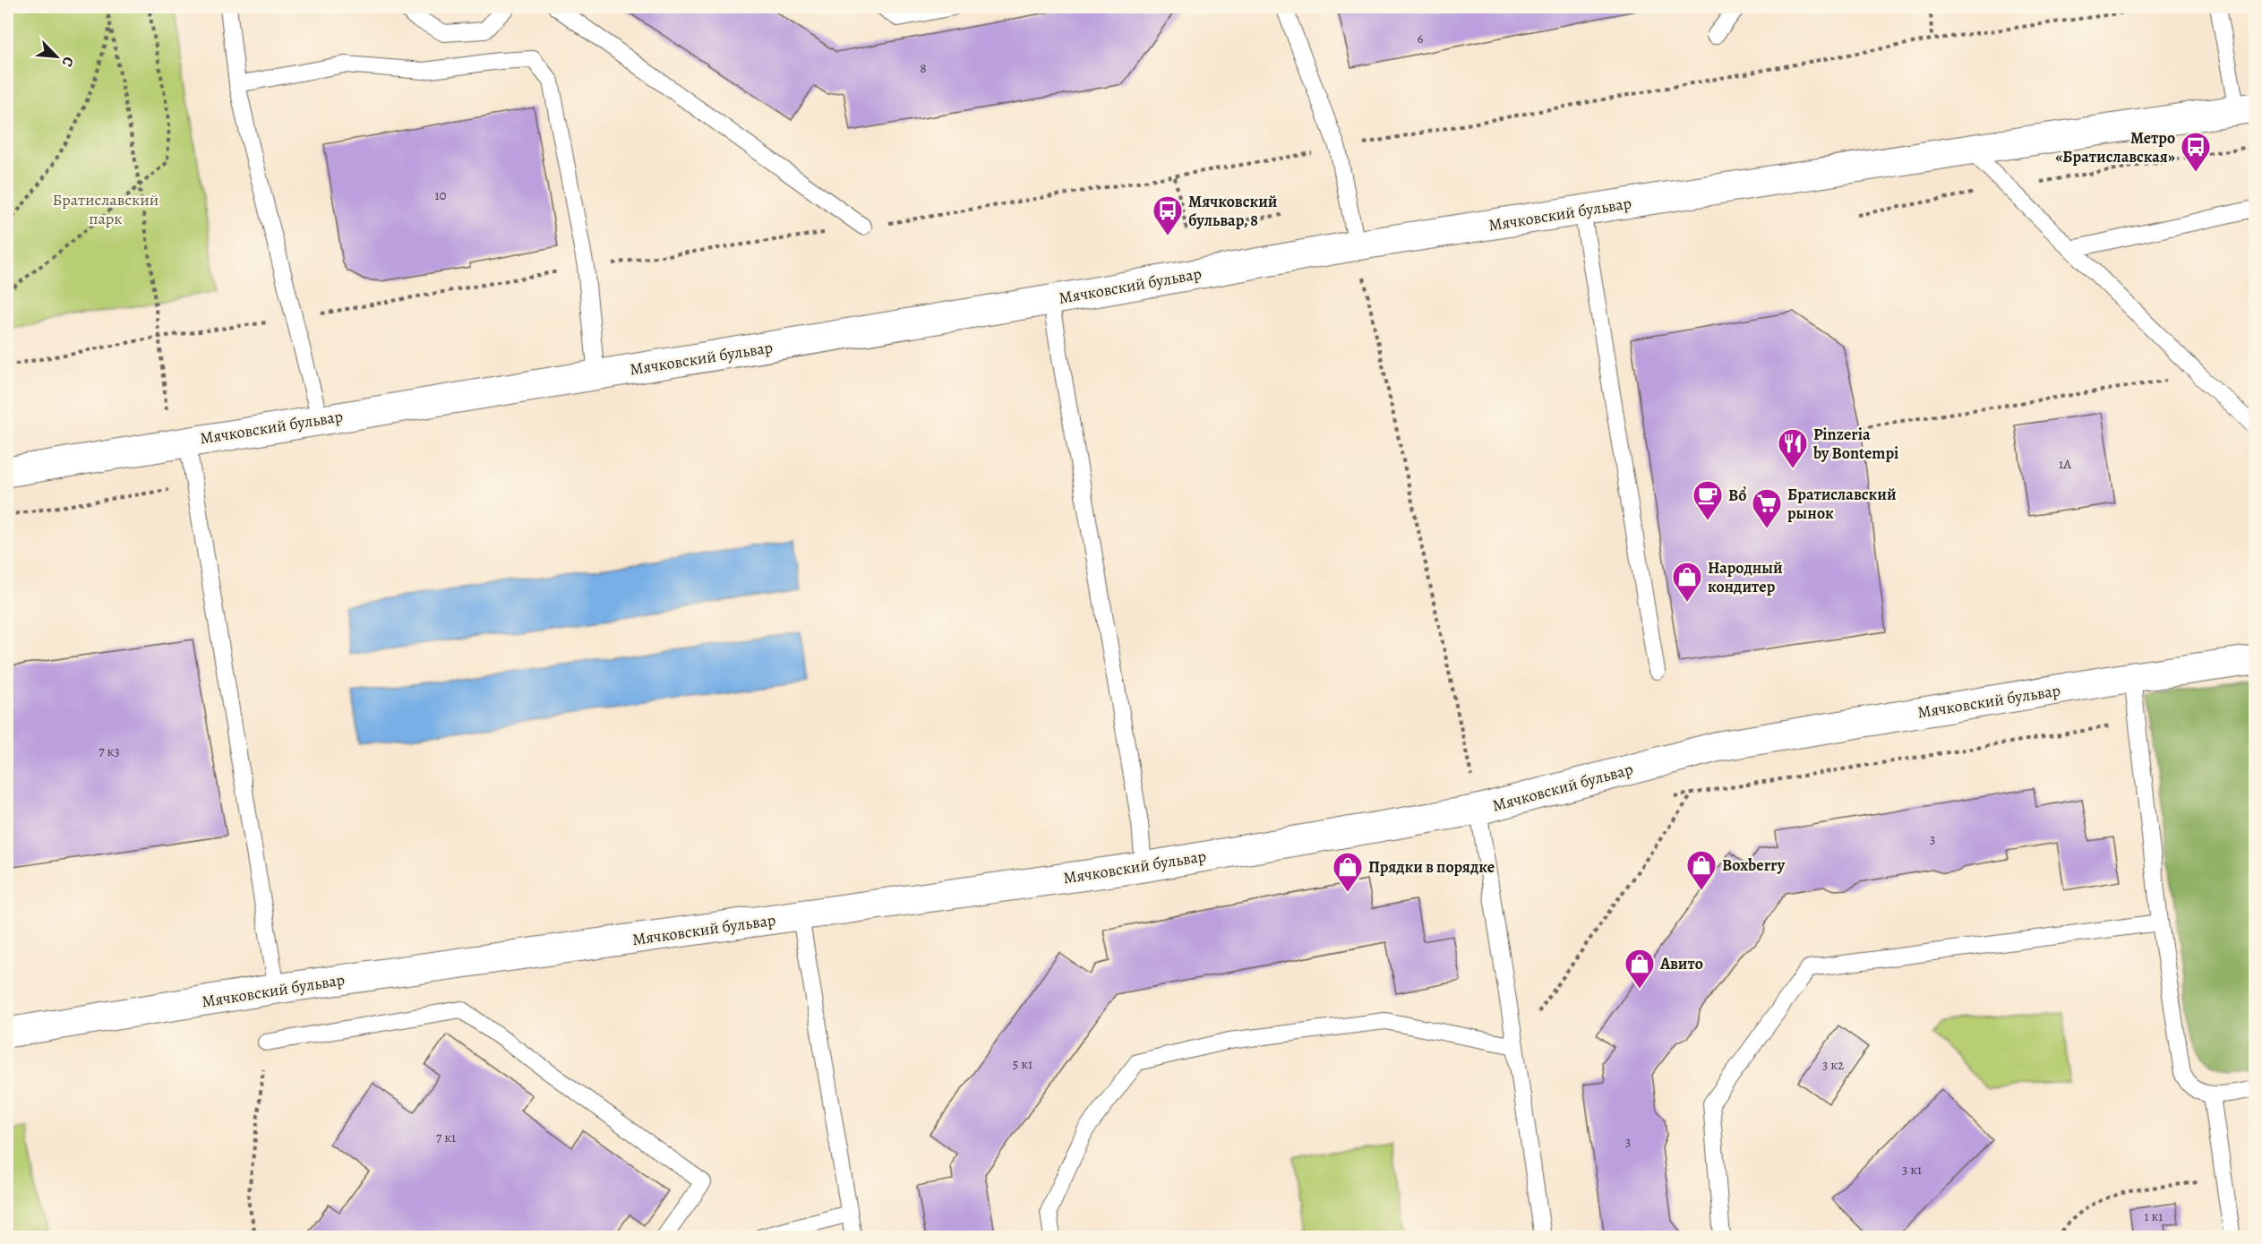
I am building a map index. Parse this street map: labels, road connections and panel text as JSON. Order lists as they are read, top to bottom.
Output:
{
  "streets": {
    "street": ["Мячковский бульвар"]
  },
  "parks": ["Братиславский парк"],
  "places": {
    "bus stop": ["Метро «Братиславская»", "Мячковский бульвар, 8"],
    "restaurant": ["Pinzeria by Bontempi"],
    "cafe": ["Bổ"],
    "supermarket": ["Братиславский рынок"],
    "shop": [
      "Народный кондитер",
      "Boxberry",
      "Прядки в порядке",
      "Авито"
    ]
  },
  "house_numbers": [
    "6",
    "8",
    "10",
    "1А",
    "7 к3",
    "3",
    "5 к1",
    "3 к2",
    "7 к1",
    "3",
    "3 к1",
    "1 к1"
  ],
  "north": "bottom right"
}
